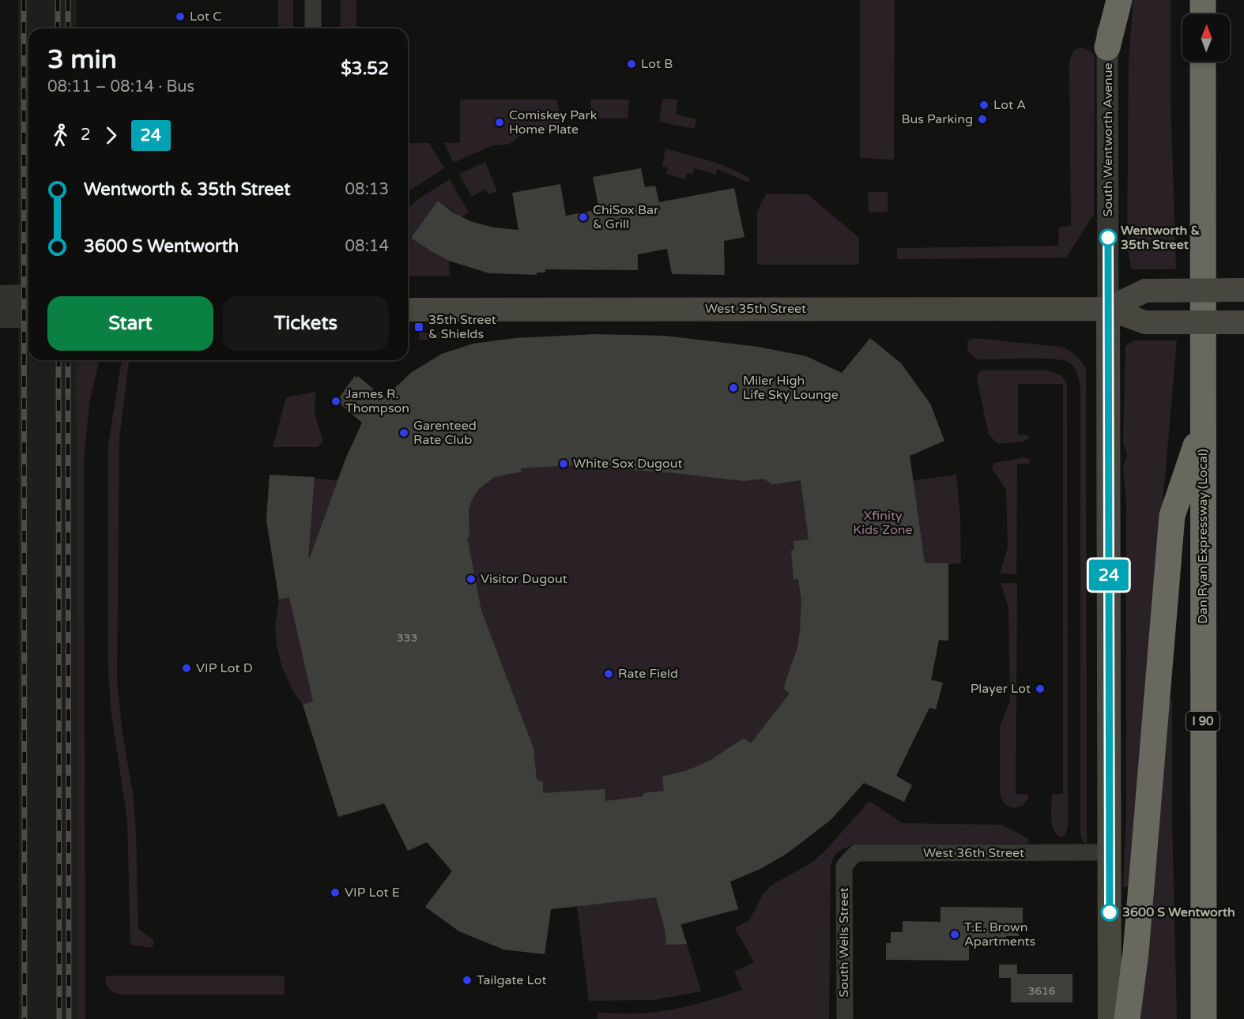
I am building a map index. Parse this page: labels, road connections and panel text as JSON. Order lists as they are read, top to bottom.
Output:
{
  "streets": {
    "highway": ["Dan Ryan Expressway (Local)", "I 90"],
    "main road": ["South Wentworth Avenue", "West 35th Street"],
    "street": ["West 36th Street", "South Wells Street"]
  },
  "crossings": [
    ["South Wentworth Avenue", "West 35th Street"],
    ["South Wentworth Avenue", "West 36th Street"],
    ["West 36th Street", "South Wells Street"]
  ],
  "parks": ["Xfinity Kids Zone"],
  "places": {
    "other": [
      "Lot C",
      "Lot B",
      "Lot A",
      "Bus Parking",
      "Comiskey Park Home Plate",
      "ChiSox Bar & Grill",
      "Wentworth & 35th Street",
      "Miler High Life Sky Lounge",
      "James R. Thompson",
      "Garenteed Rate Club",
      "White Sox Dugout",
      "Visitor Dugout",
      "VIP Lot D",
      "Rate Field",
      "Player Lot",
      "VIP Lot E",
      "3600 S Wentworth",
      "T.E. Brown Apartments",
      "Tailgate Lot"
    ],
    "transit": ["35th Street & Shields"]
  },
  "lines": ["bus line 24"],
  "house_numbers": ["333", "3616"],
  "north": "top",
  "page": {
    "on_map": "24",
    "heading": ["3 min", "08:11 – 08:14 · Bus", "$3.52"],
    "legs": ["2", "24"],
    "list": [
      {
        "name": "Wentworth & 35th Street",
        "value": "08:13"
      },
      {
        "name": "3600 S Wentworth",
        "value": "08:14"
      }
    ],
    "buttons": ["Start", "Tickets"]
  }
}
